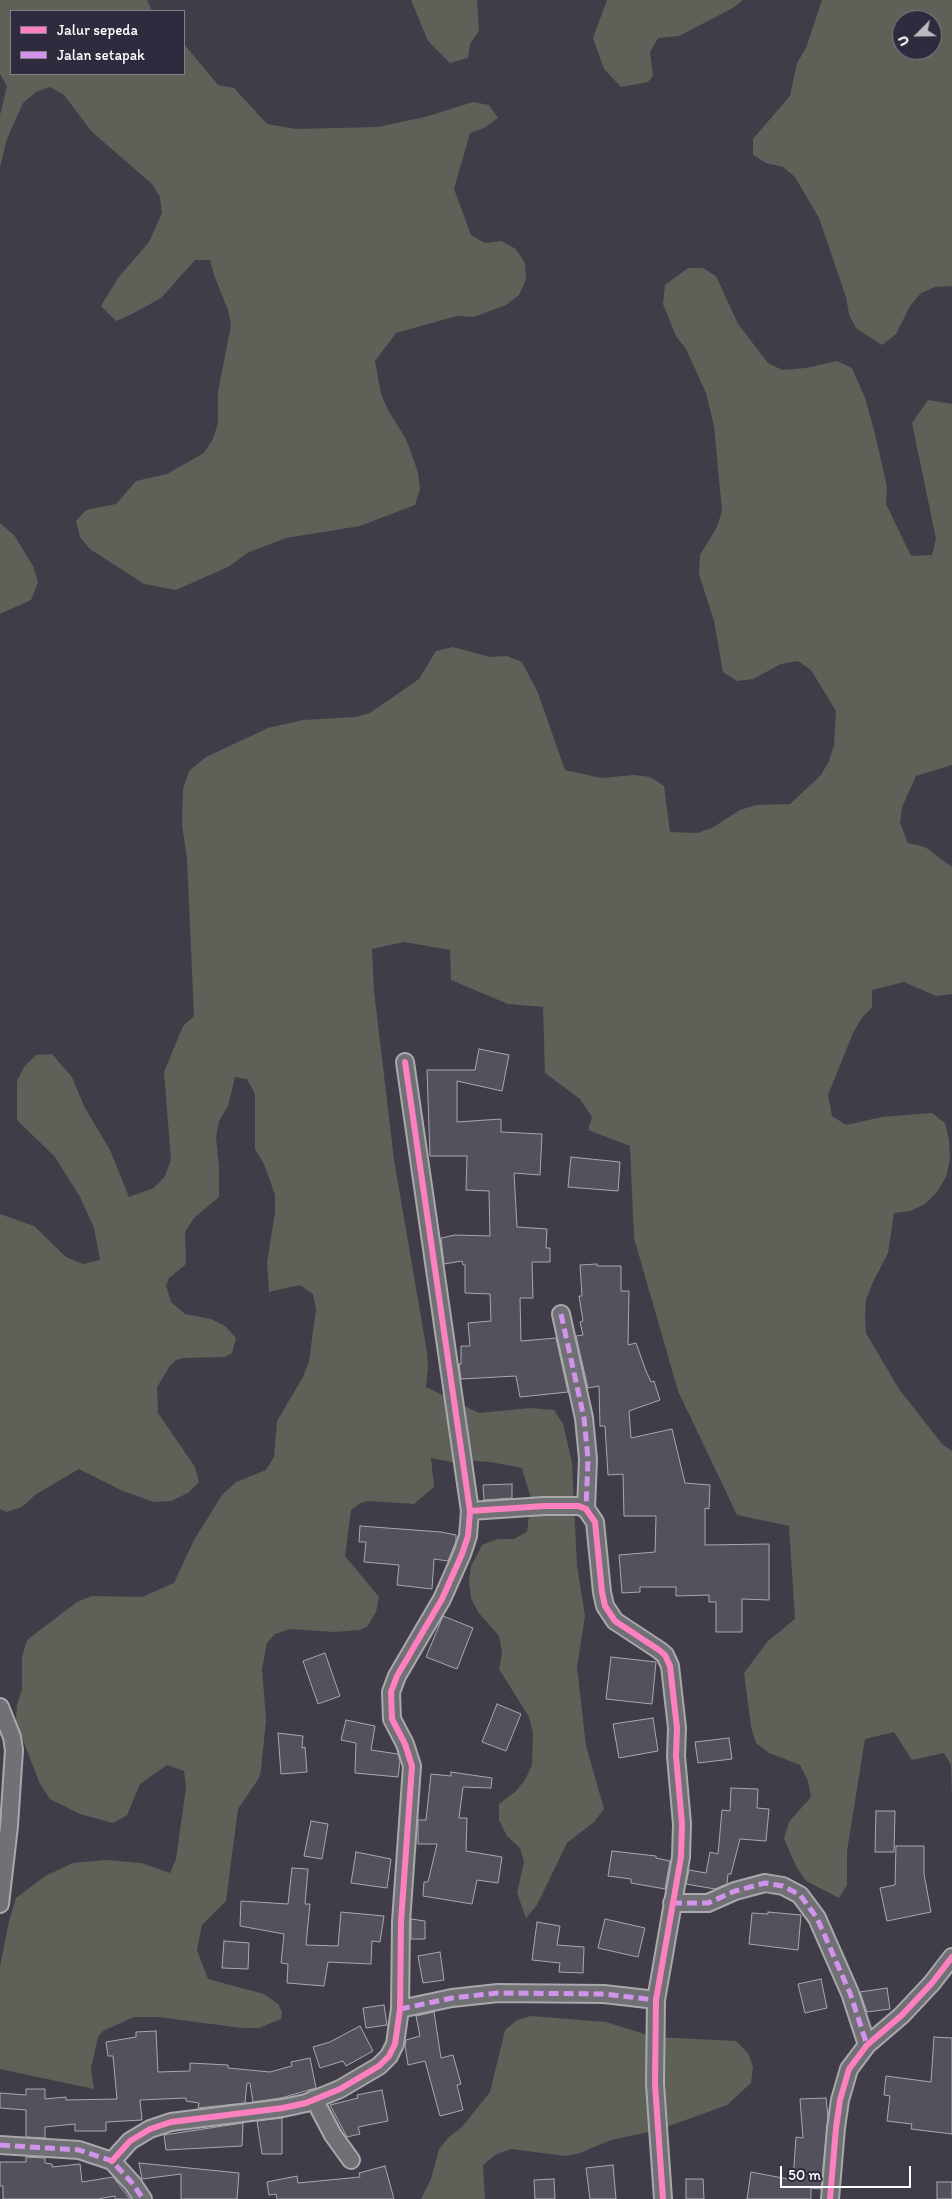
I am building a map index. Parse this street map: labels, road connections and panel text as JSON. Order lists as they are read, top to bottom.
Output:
{
  "legend": ["Jalur sepeda", "Jalan setapak"],
  "scale_bar": "50 m",
  "north": "bottom left"
}
